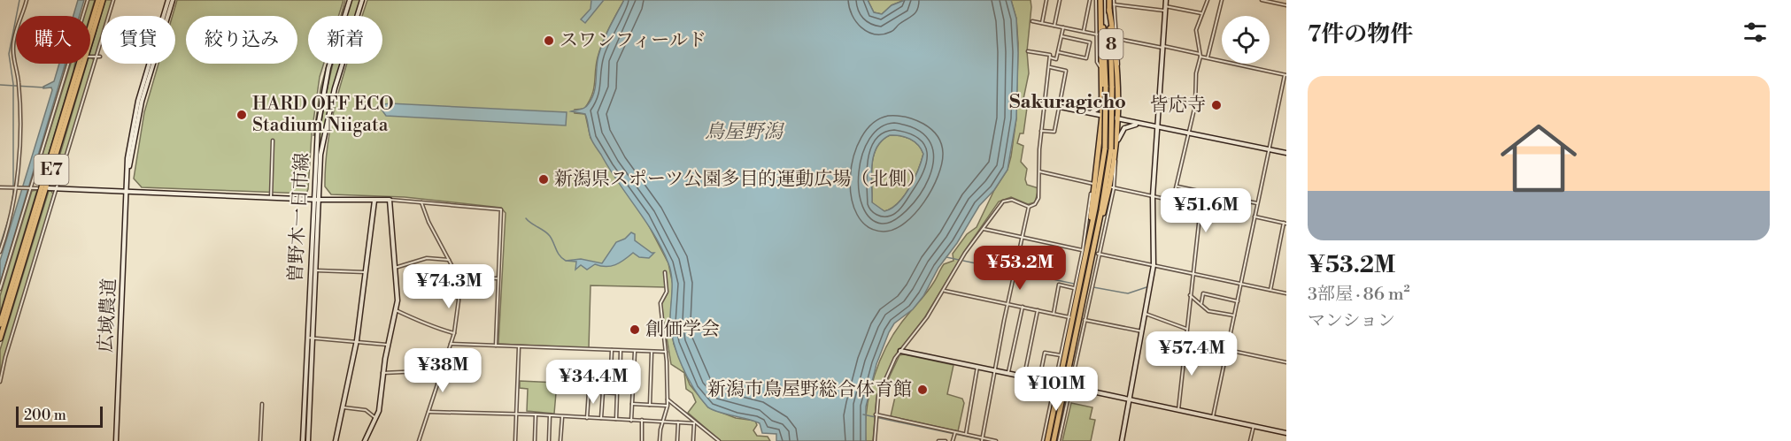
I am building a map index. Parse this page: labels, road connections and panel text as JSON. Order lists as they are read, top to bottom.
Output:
{
  "streets": {
    "highway": ["8", "E7"],
    "street": ["曽野木一日市線", "広域農道"]
  },
  "districts": ["Sakuragicho"],
  "water": ["鳥屋野潟"],
  "places": [
    "スワンフィールド",
    "皆応寺",
    "HARD OFF ECO Stadium Niigata",
    "新潟県スポーツ公園多目的運動広場（北側）",
    "創価学会",
    "新潟市鳥屋野総合体育館"
  ],
  "scale_bar": "200 m",
  "page": {
    "heading": "7件の物件",
    "chip": [
      "購入",
      "賃貸",
      "絞り込み",
      "新着"
    ],
    "list": [
      {
        "name": "¥53.2M",
        "note": "3部屋 · 86 m² · マンション"
      }
    ],
    "price": [
      "¥51.6M",
      "¥53.2M",
      "¥74.3M",
      "¥57.4M",
      "¥38M",
      "¥34.4M",
      "¥101M"
    ],
    "scale": "200 m"
  }
}
